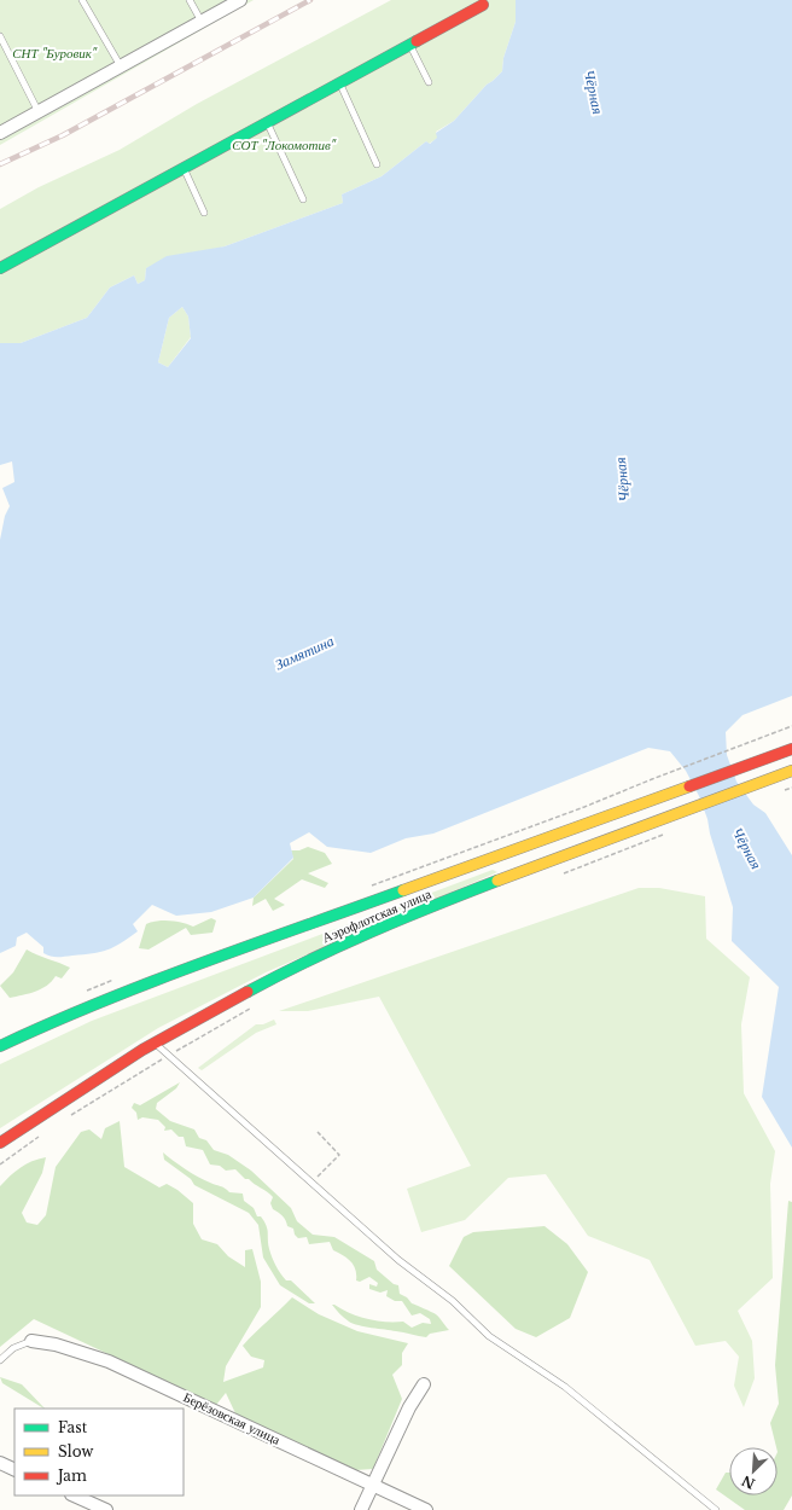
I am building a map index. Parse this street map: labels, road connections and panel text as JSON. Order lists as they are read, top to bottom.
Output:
{
  "streets": {
    "main road": ["Аэрофлотская улица"],
    "street": ["Берёзовская улица"]
  },
  "water": ["Чёрная", "Замятина"],
  "parks": ["СНТ \"Буровик\"", "СОТ \"Локомотив\""],
  "legend": ["Fast", "Slow", "Jam"],
  "north": "bottom left"
}
